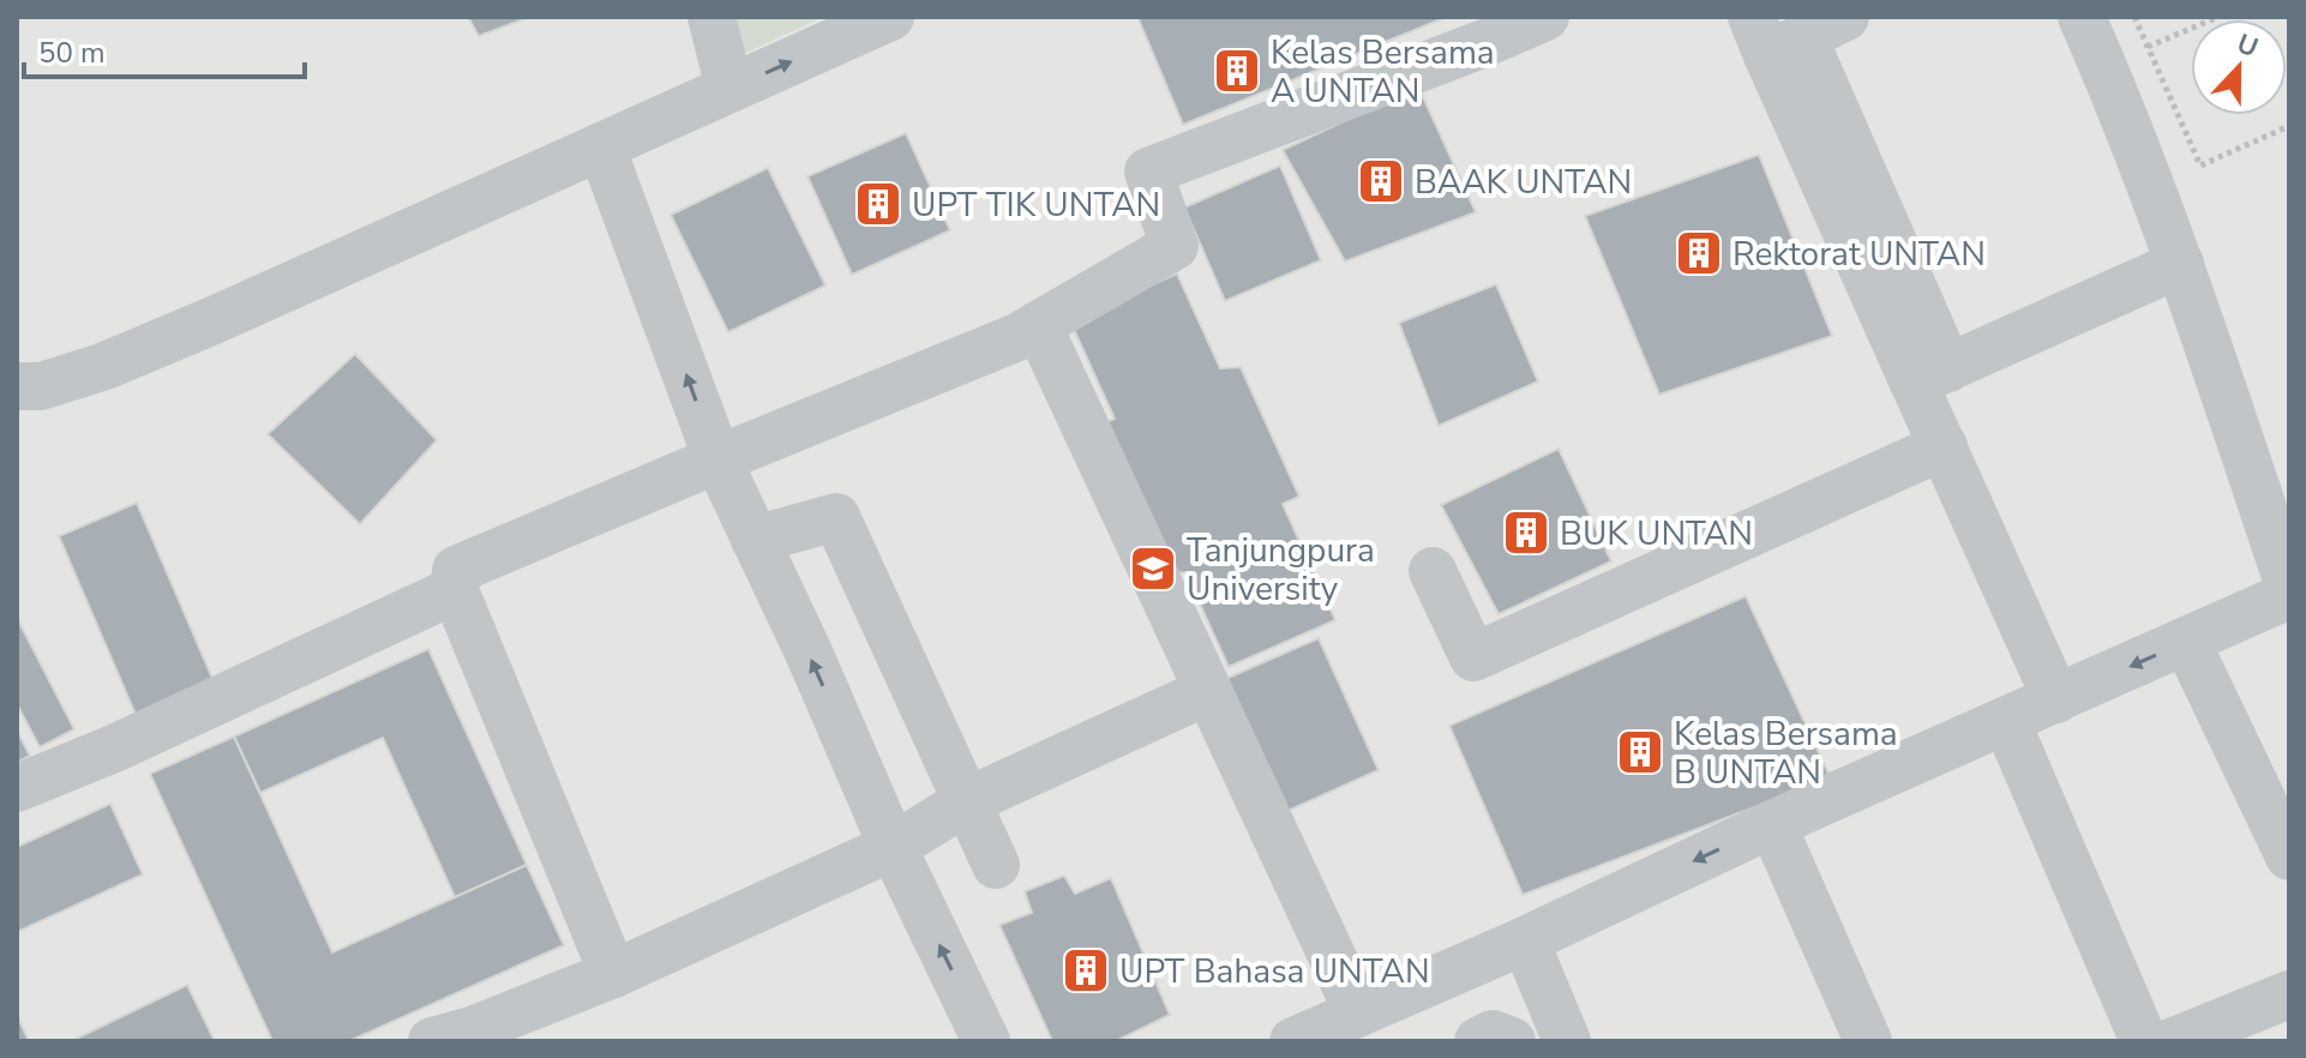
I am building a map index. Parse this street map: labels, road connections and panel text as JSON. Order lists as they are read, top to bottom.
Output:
{
  "places": {
    "building": [
      "Kelas Bersama A UNTAN",
      "BAAK UNTAN",
      "UPT TIK UNTAN",
      "Rektorat UNTAN",
      "BUK UNTAN",
      "Kelas Bersama B UNTAN",
      "UPT Bahasa UNTAN"
    ],
    "school or university": ["Tanjungpura University"]
  },
  "scale_bar": "50 m",
  "north": "top"
}
